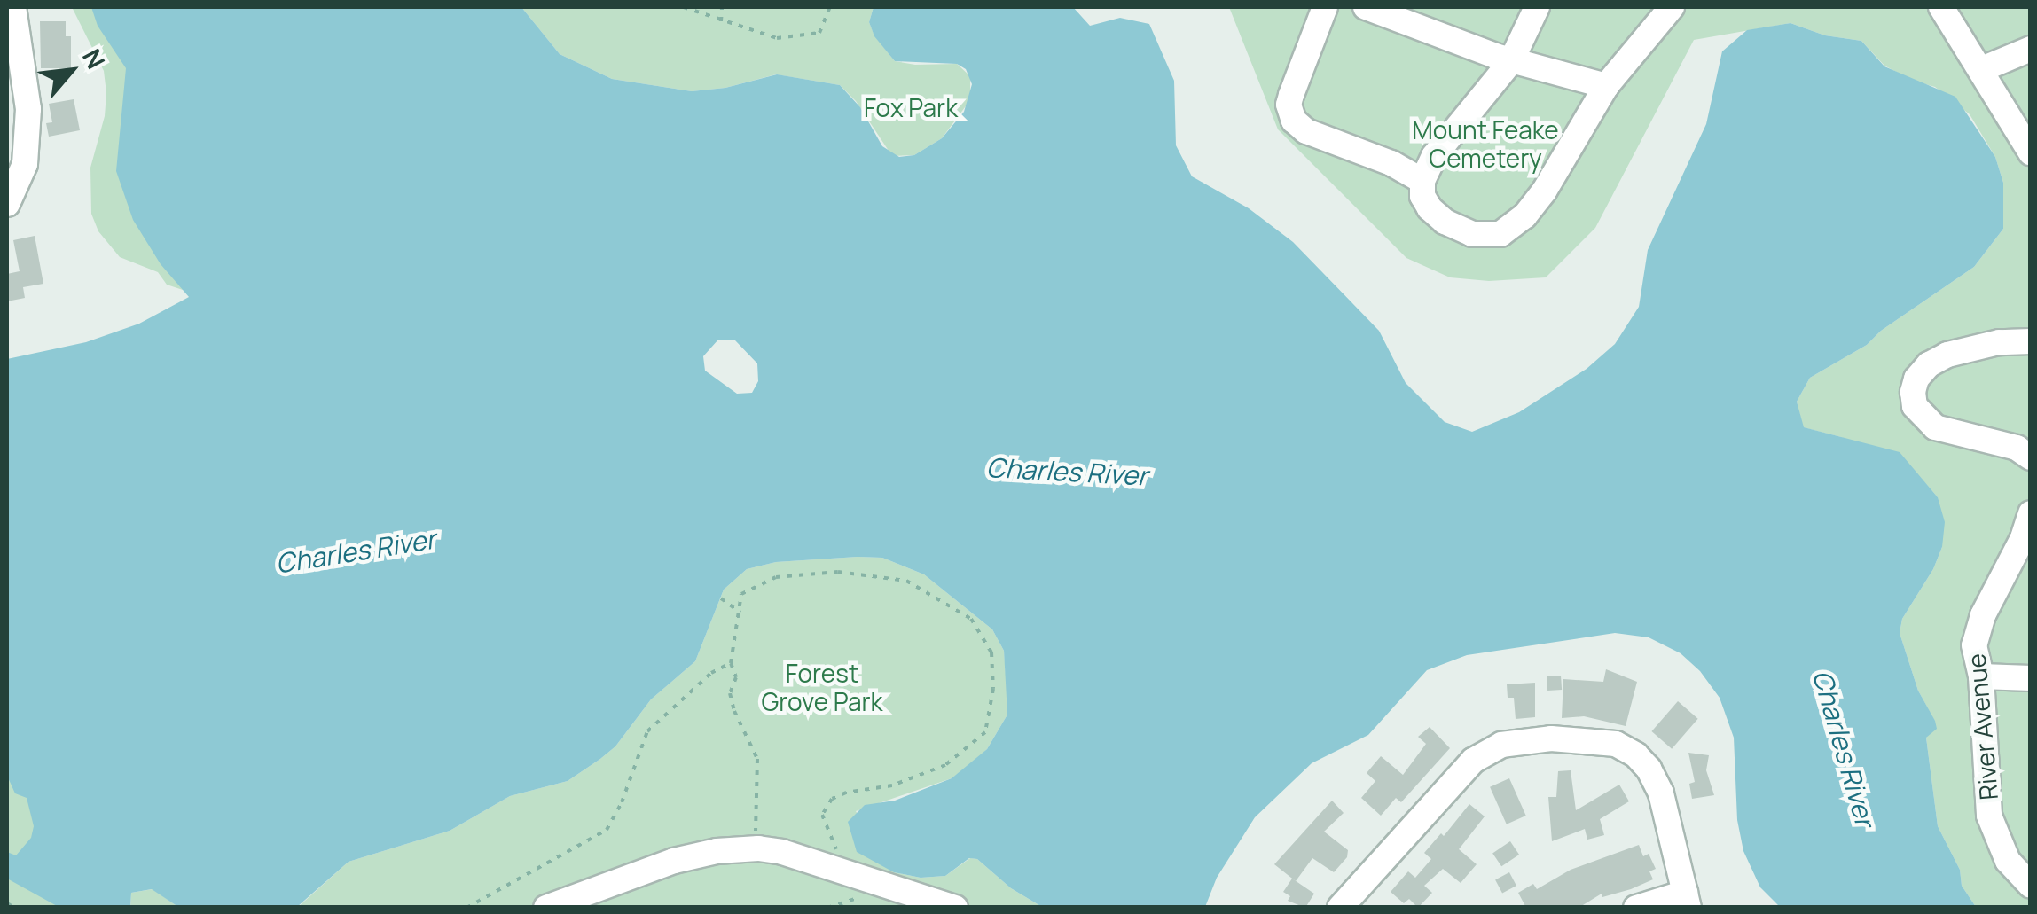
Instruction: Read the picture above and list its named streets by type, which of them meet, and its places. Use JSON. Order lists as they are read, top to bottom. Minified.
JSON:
{"streets":{"street":["River Avenue"]},"water":["Charles River"],"parks":["Fox Park","Mount Feake Cemetery","Forest Grove Park"],"north":"top right"}
